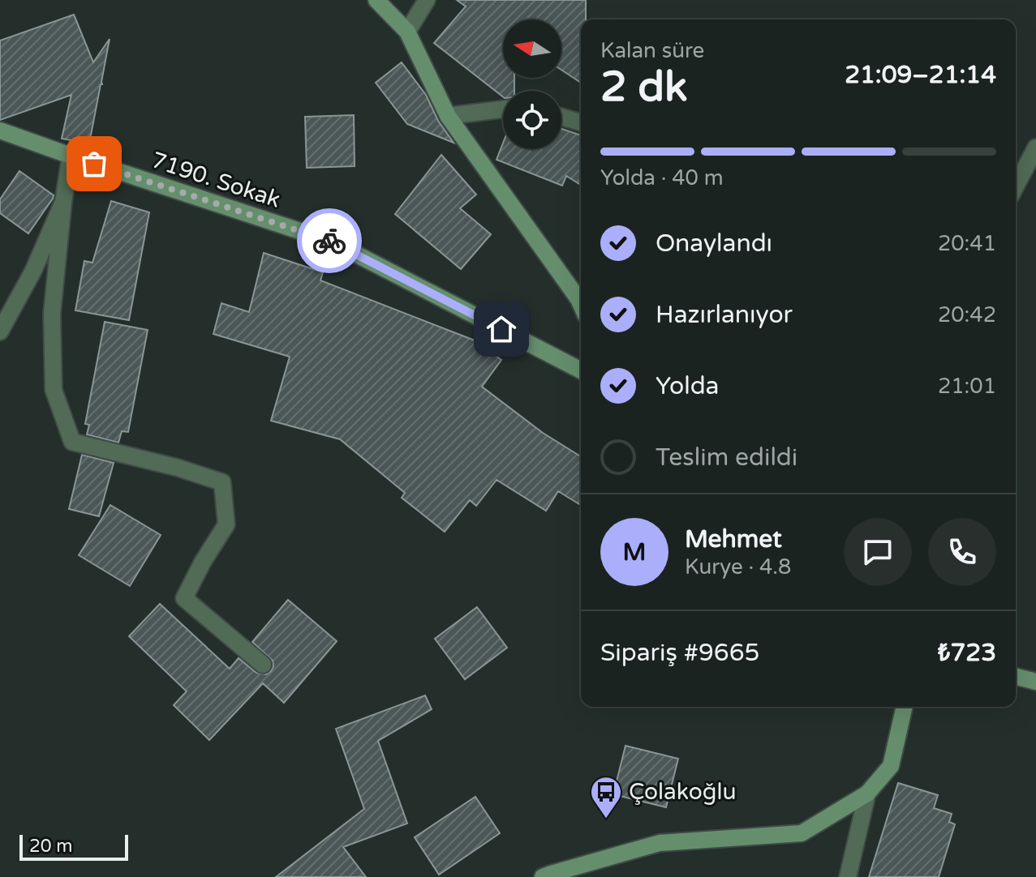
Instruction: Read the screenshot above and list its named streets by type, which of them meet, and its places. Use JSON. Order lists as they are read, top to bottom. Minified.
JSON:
{"streets":{"street":["7190. Sokak"]},"places":{"bus stop":["Çolakoğlu"]},"scale_bar":"20 m","north":"left","page":{"heading":["2 dk","Kalan süre","21:09–21:14"],"panel":["Mehmet","Kurye · 4.8","Sipariş #9665","₺723"],"bar":"Yolda · 40 m","list":[["Onaylandı","20:41"],["Hazırlanıyor","20:42"],["Yolda","21:01"],"Teslim edildi"],"round":"M","scale":"20 m"}}
